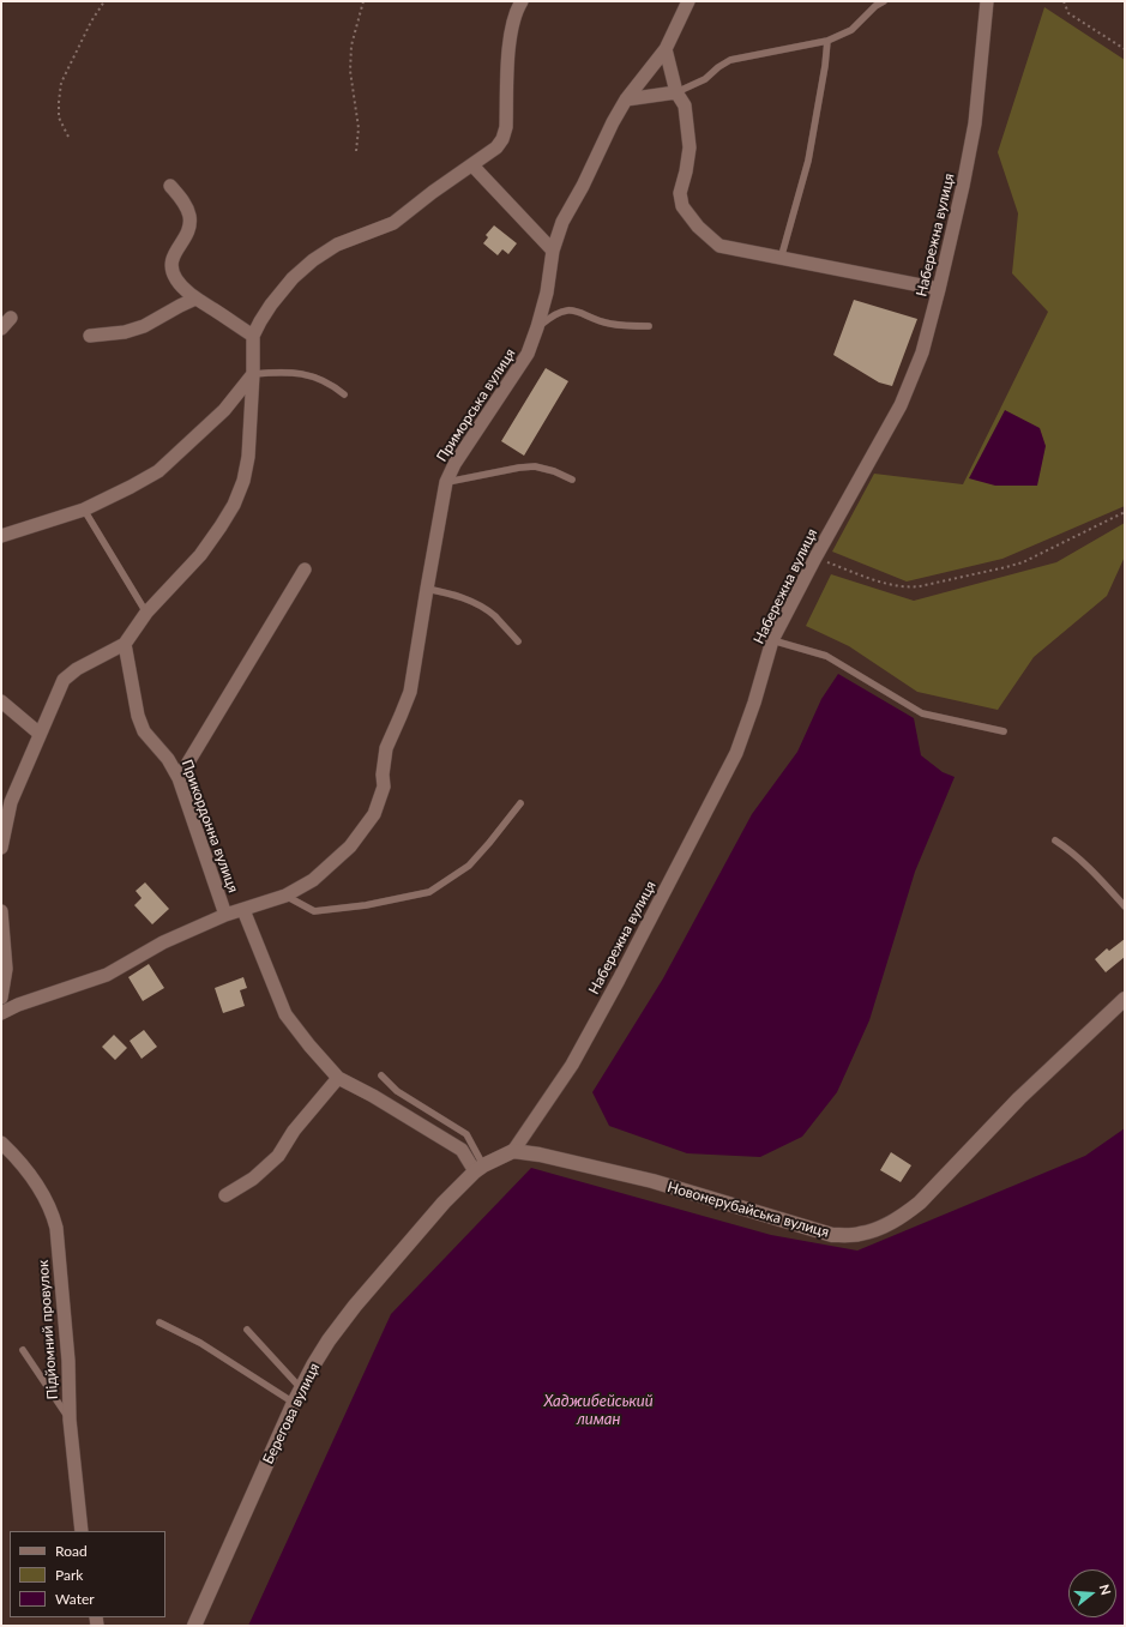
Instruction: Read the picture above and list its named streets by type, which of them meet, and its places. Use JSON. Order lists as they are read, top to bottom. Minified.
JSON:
{"streets":{"street":["Набережна вулиця","Приморська вулиця","Прикордонна вулиця","Новонерубайська вулиця","Підйомний провулок","Берегова вулиця"]},"crossings":[["Набережна вулиця","Новонерубайська вулиця"],["Набережна вулиця","Берегова вулиця"],["Приморська вулиця","Прикордонна вулиця"],["Прикордонна вулиця","Берегова вулиця"],["Новонерубайська вулиця","Берегова вулиця"]],"water":["Хаджибейський лиман"],"legend":["Road","Park","Water"],"north":"right"}
